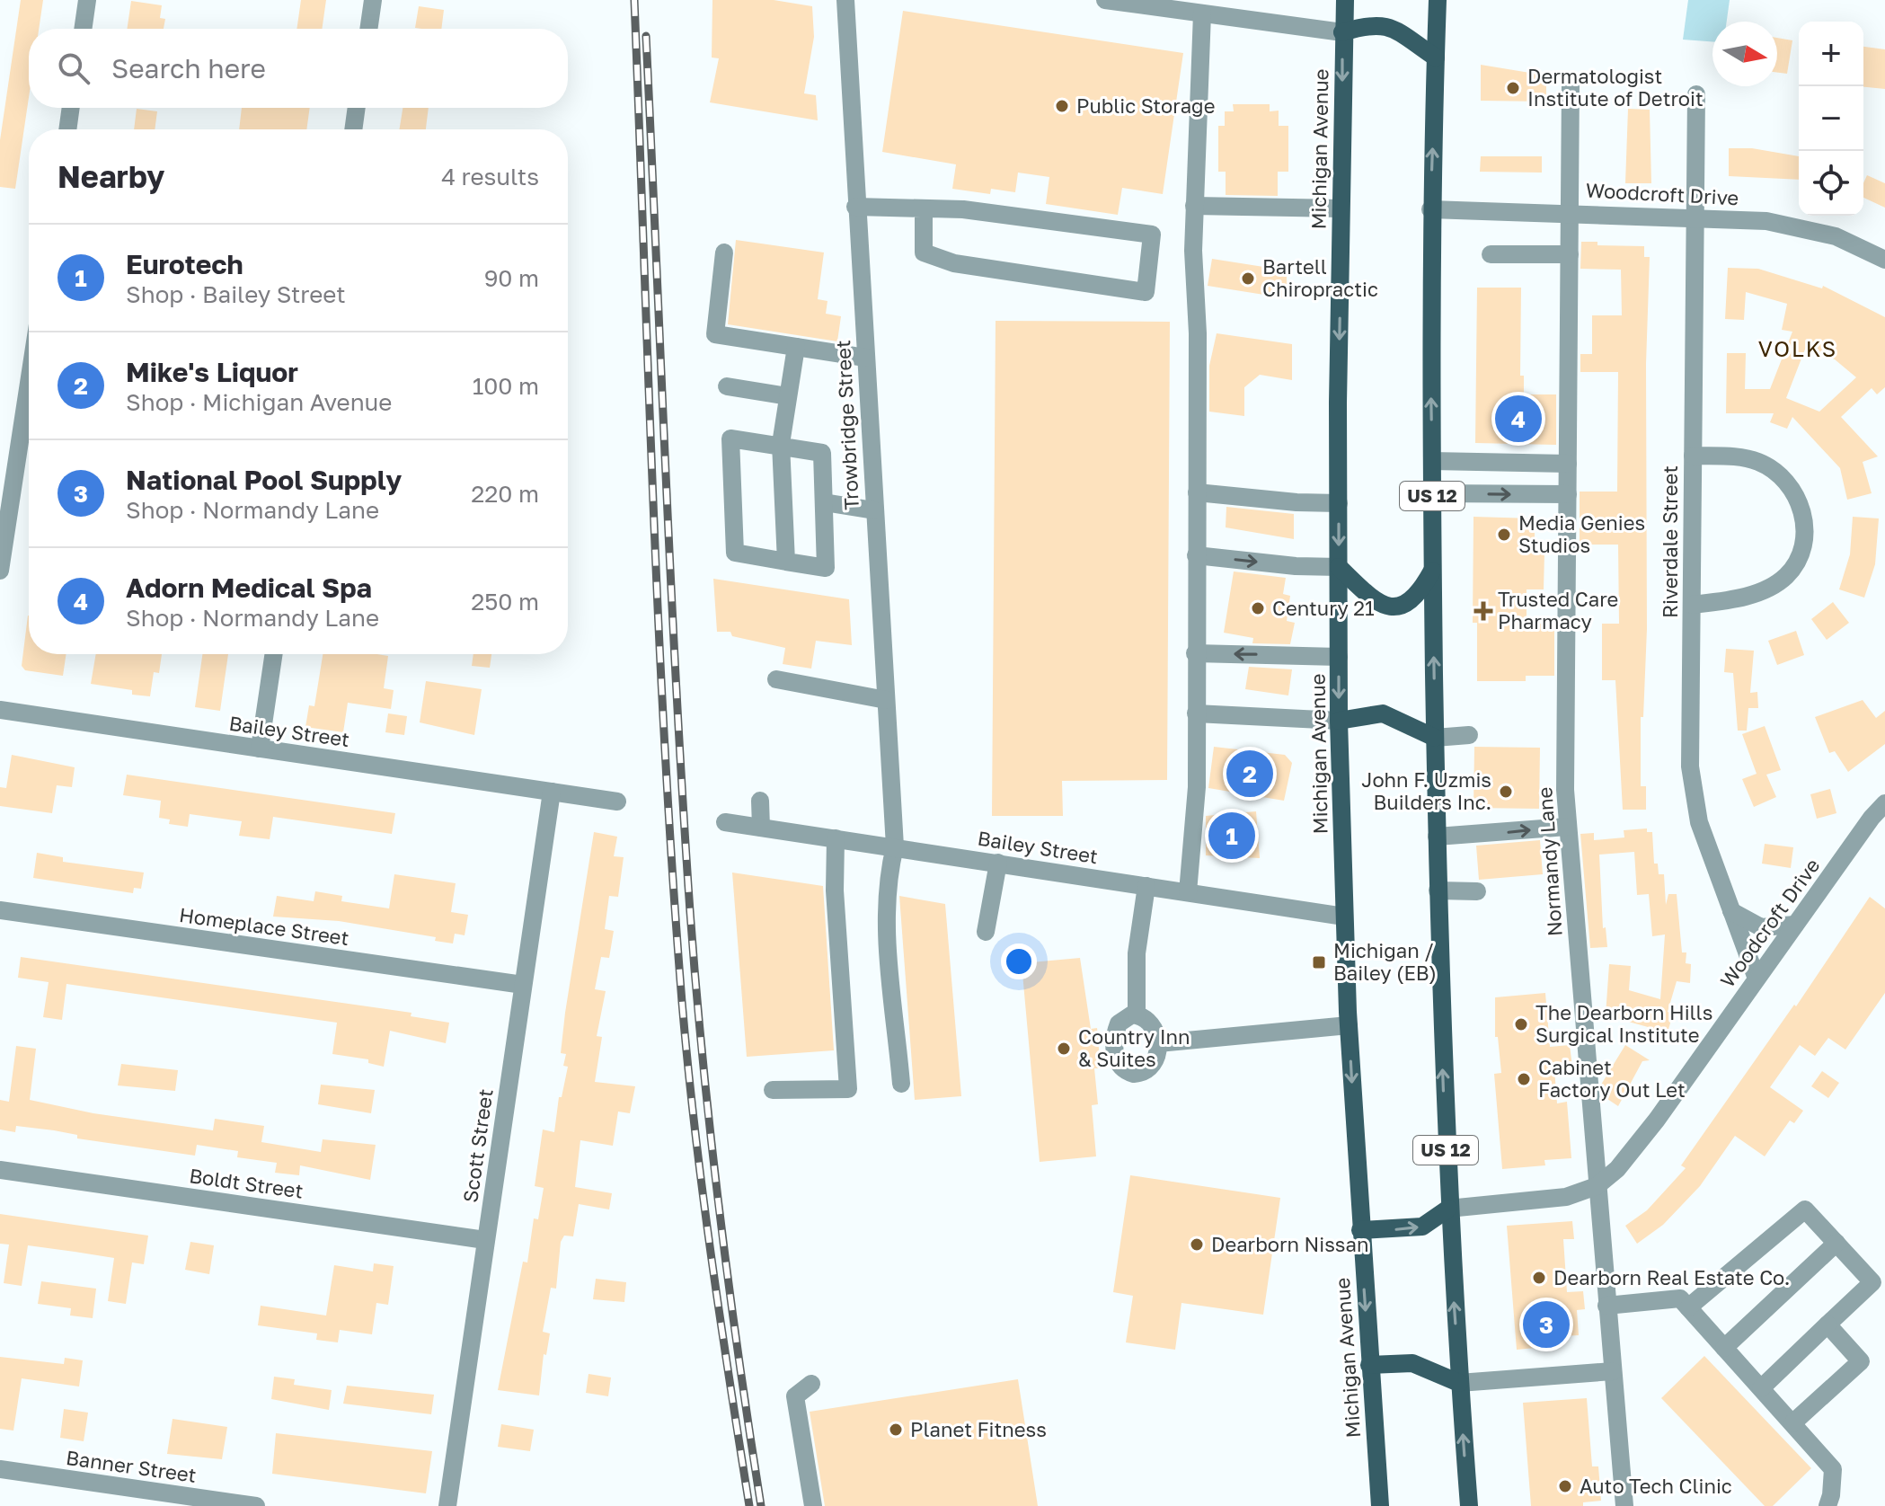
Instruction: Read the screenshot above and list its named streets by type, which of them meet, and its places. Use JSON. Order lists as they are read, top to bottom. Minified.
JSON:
{"streets":{"main road":["Michigan Avenue","US 12"],"street":["Woodcroft Drive","Trowbridge Street","Riverdale Street","Bailey Street","Normandy Lane","Homeplace Street","Scott Street","Boldt Street","Banner Street"]},"crossings":[["Michigan Avenue","Bailey Street"],["Woodcroft Drive","US 12"],["Woodcroft Drive","Riverdale Street"],["Woodcroft Drive","Normandy Lane"],["Trowbridge Street","Bailey Street"],["Bailey Street","Scott Street"],["Homeplace Street","Scott Street"],["Scott Street","Boldt Street"]],"districts":["VOLKS"],"places":{"other":["Dermatologist Institute of Detroit","Public Storage","Bartell Chiropractic","Media Genies Studios","Century 21","John F. Uzmis Builders Inc.","The Dearborn Hills Surgical Institute","Country Inn & Suites","Cabinet Factory Out Let","Dearborn Nissan","Dearborn Real Estate Co.","Planet Fitness","Auto Tech Clinic"],"health":["Trusted Care Pharmacy"],"transit":["Michigan / Bailey (EB)"]},"north":"right","page":{"map_buttons":["+","−"],"search":"Search here","heading":["Nearby","4 results"],"list":[{"mark":"1","name":"Eurotech","note":"Shop · Bailey Street","value":"90 m"},{"mark":"2","name":"Mike's Liquor","note":"Shop · Michigan Avenue","value":"100 m"},{"mark":"3","name":"National Pool Supply","note":"Shop · Normandy Lane","value":"220 m"},{"mark":"4","name":"Adorn Medical Spa","note":"Shop · Normandy Lane","value":"250 m"}],"pins":["4","2","1","3"]}}
